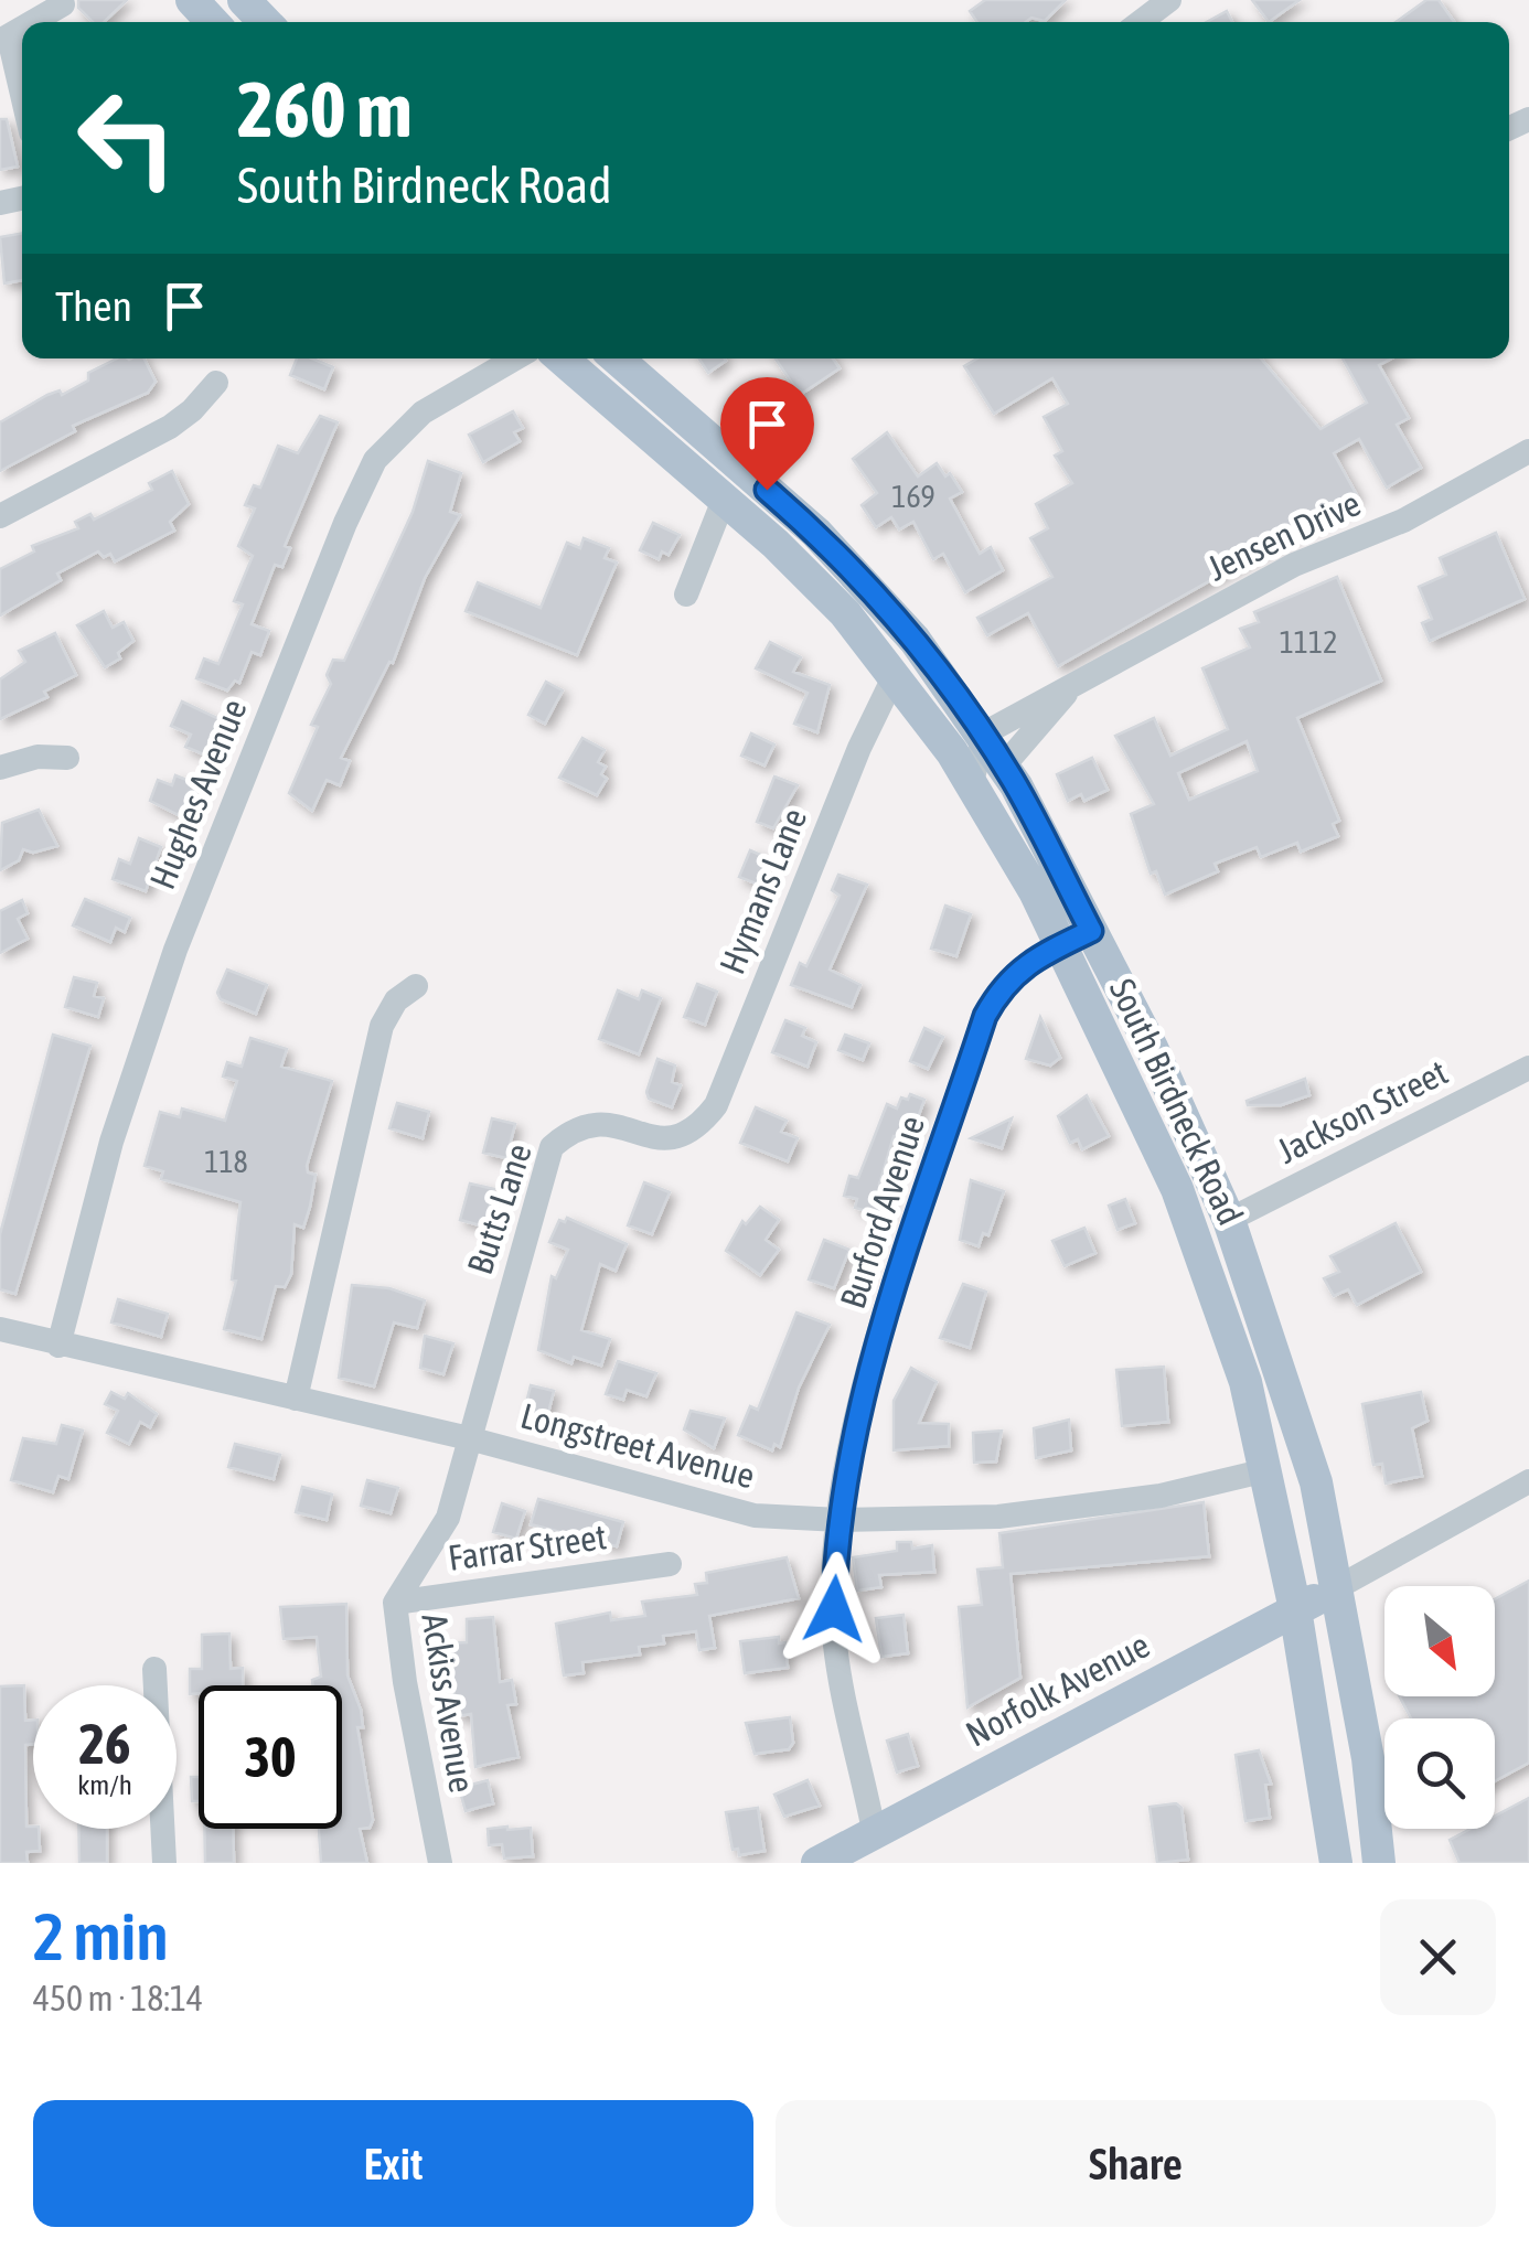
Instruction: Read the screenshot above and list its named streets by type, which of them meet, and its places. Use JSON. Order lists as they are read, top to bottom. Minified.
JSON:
{"streets":{"main road":["South Birdneck Road","Norfolk Avenue"],"street":["Jensen Drive","Hughes Avenue","Hymans Lane","Jackson Street","Butts Lane","Burford Avenue","Longstreet Avenue","Farrar Street","Ackiss Avenue"]},"crossings":[["Jensen Drive","South Birdneck Road"],["Hughes Avenue","Longstreet Avenue"],["Hymans Lane","South Birdneck Road"],["Hymans Lane","Butts Lane"],["South Birdneck Road","Jackson Street"],["South Birdneck Road","Burford Avenue"],["South Birdneck Road","Longstreet Avenue"],["South Birdneck Road","Norfolk Avenue"],["Butts Lane","Longstreet Avenue"],["Butts Lane","Ackiss Avenue"],["Burford Avenue","Longstreet Avenue"],["Burford Avenue","Norfolk Avenue"],["Longstreet Avenue","Ackiss Avenue"],["Farrar Street","Ackiss Avenue"]],"house_numbers":["169","1112","118"],"north":"bottom right","page":{"turn":["260 m","South Birdneck Road"],"then":"Then","speed":"26 km/h","limit":"30","heading":["2 min","450 m · 18:14"],"buttons":["Exit","Share"]}}
